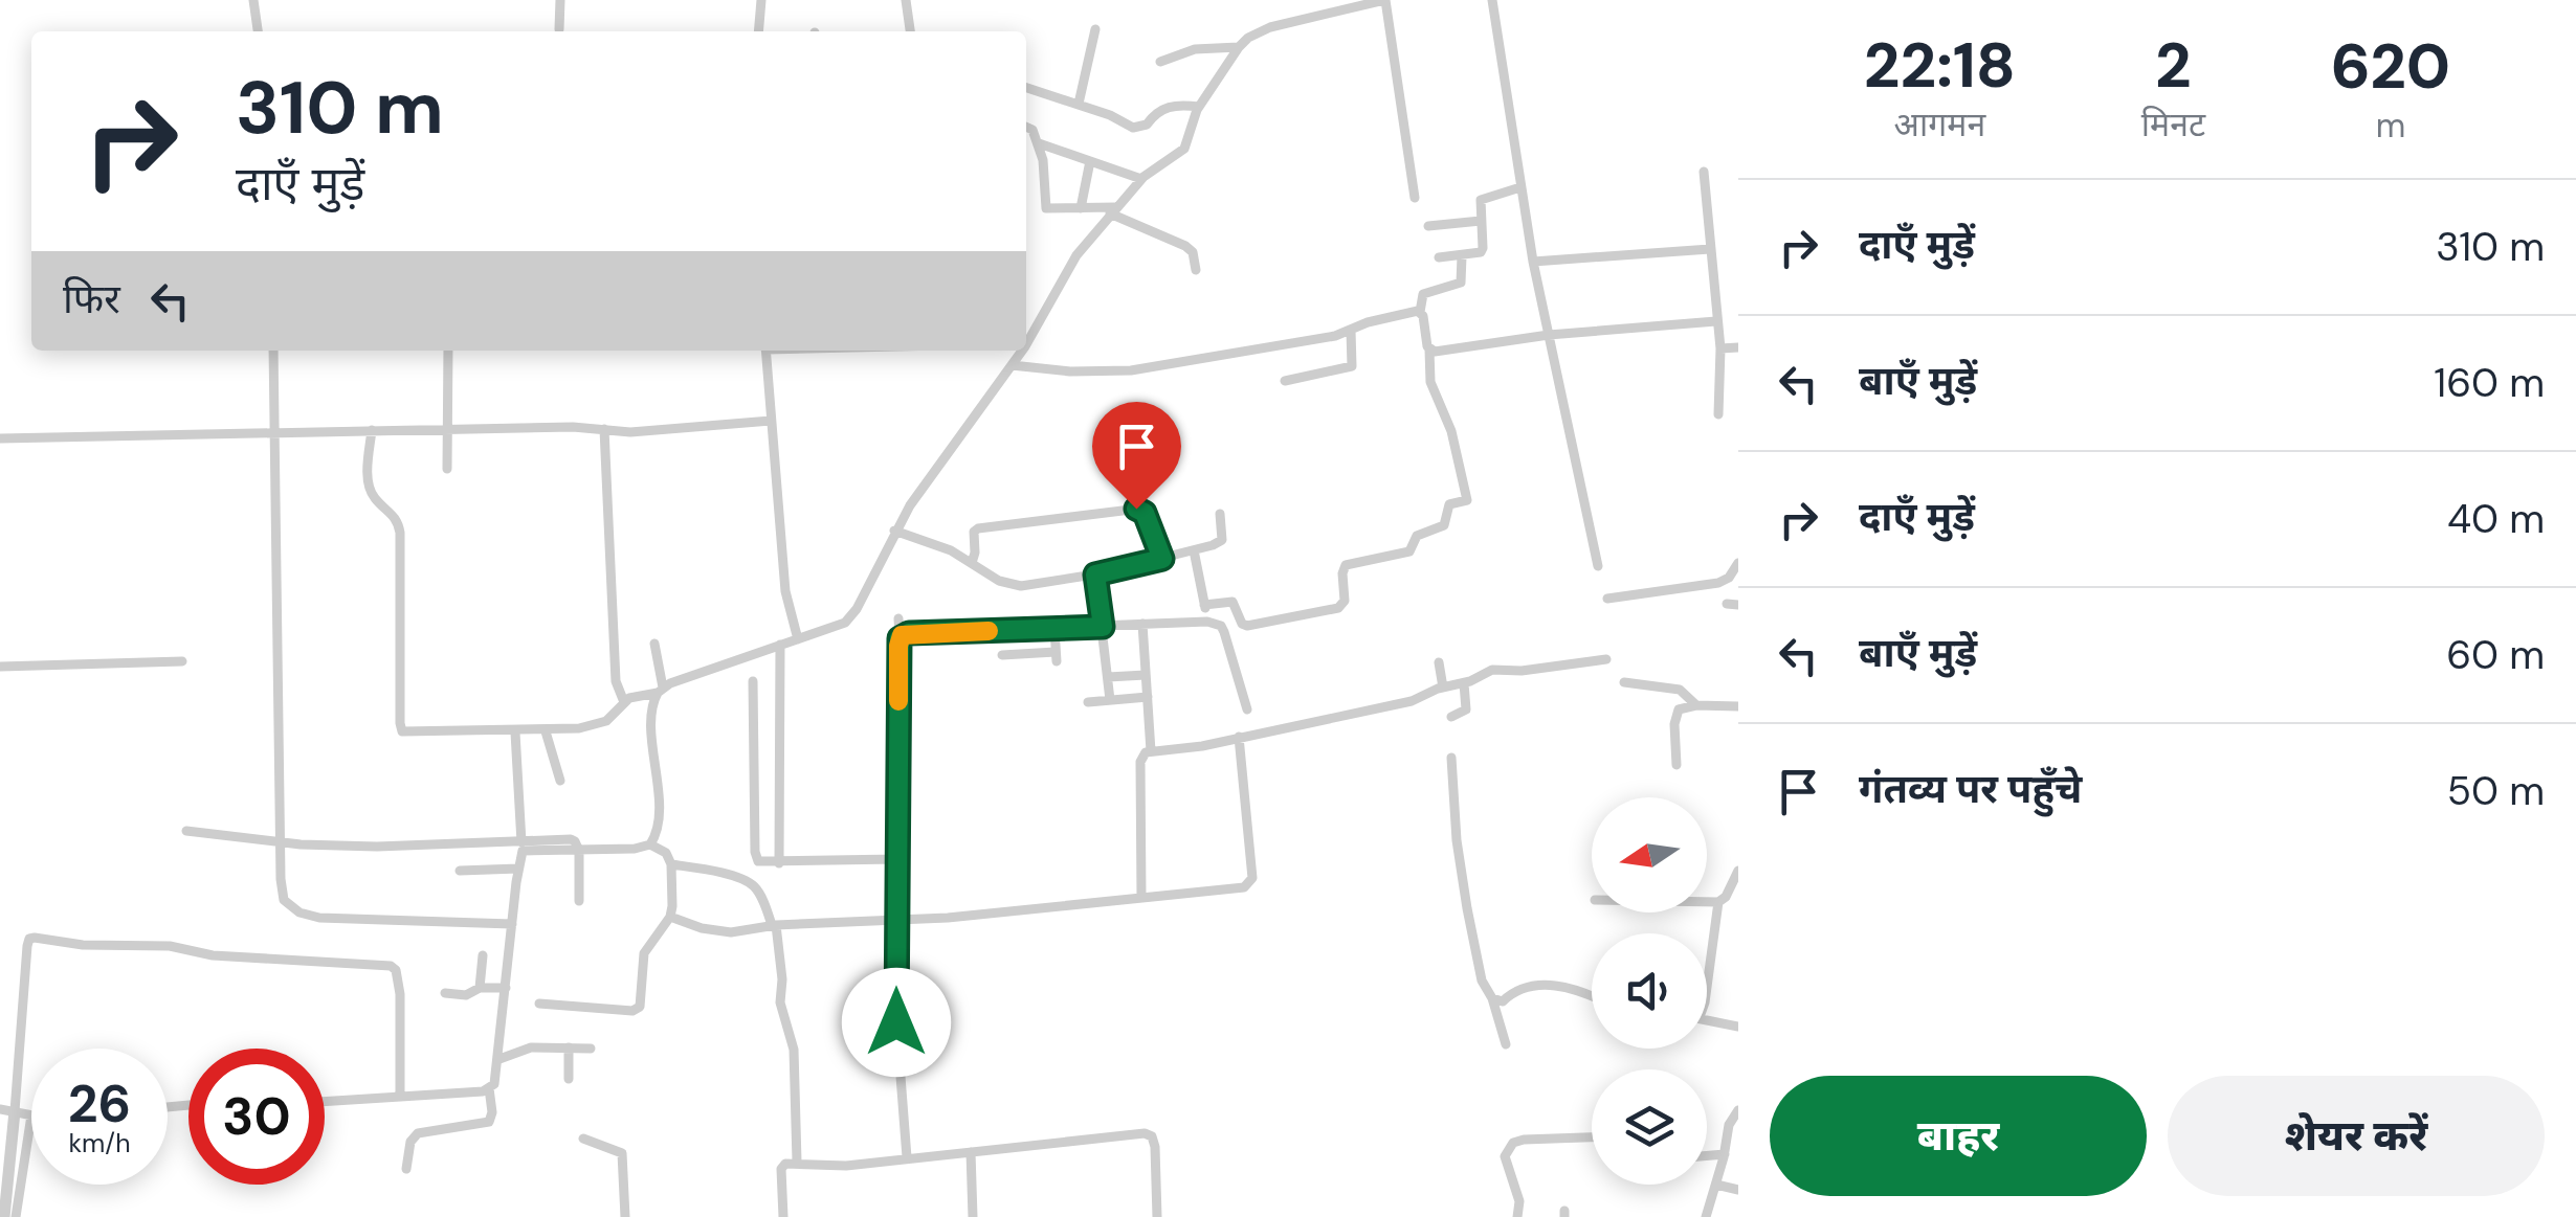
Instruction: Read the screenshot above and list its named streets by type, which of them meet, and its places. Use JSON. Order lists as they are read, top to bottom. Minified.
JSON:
{"north":"left","page":{"eta":["22:18","आगमन","2","मिनट","620","m"],"turn":["310 m","दाएँ मुड़ें"],"list":[{"name":"दाएँ मुड़ें","value":"310 m"},{"name":"बाएँ मुड़ें","value":"160 m"},{"name":"दाएँ मुड़ें","value":"40 m"},{"name":"बाएँ मुड़ें","value":"60 m"},{"name":"गंतव्य पर पहुँचे","value":"50 m"}],"then":"फिर","speed":"26 km/h","limit":"30","buttons":["बाहर","शेयर करें"]}}
